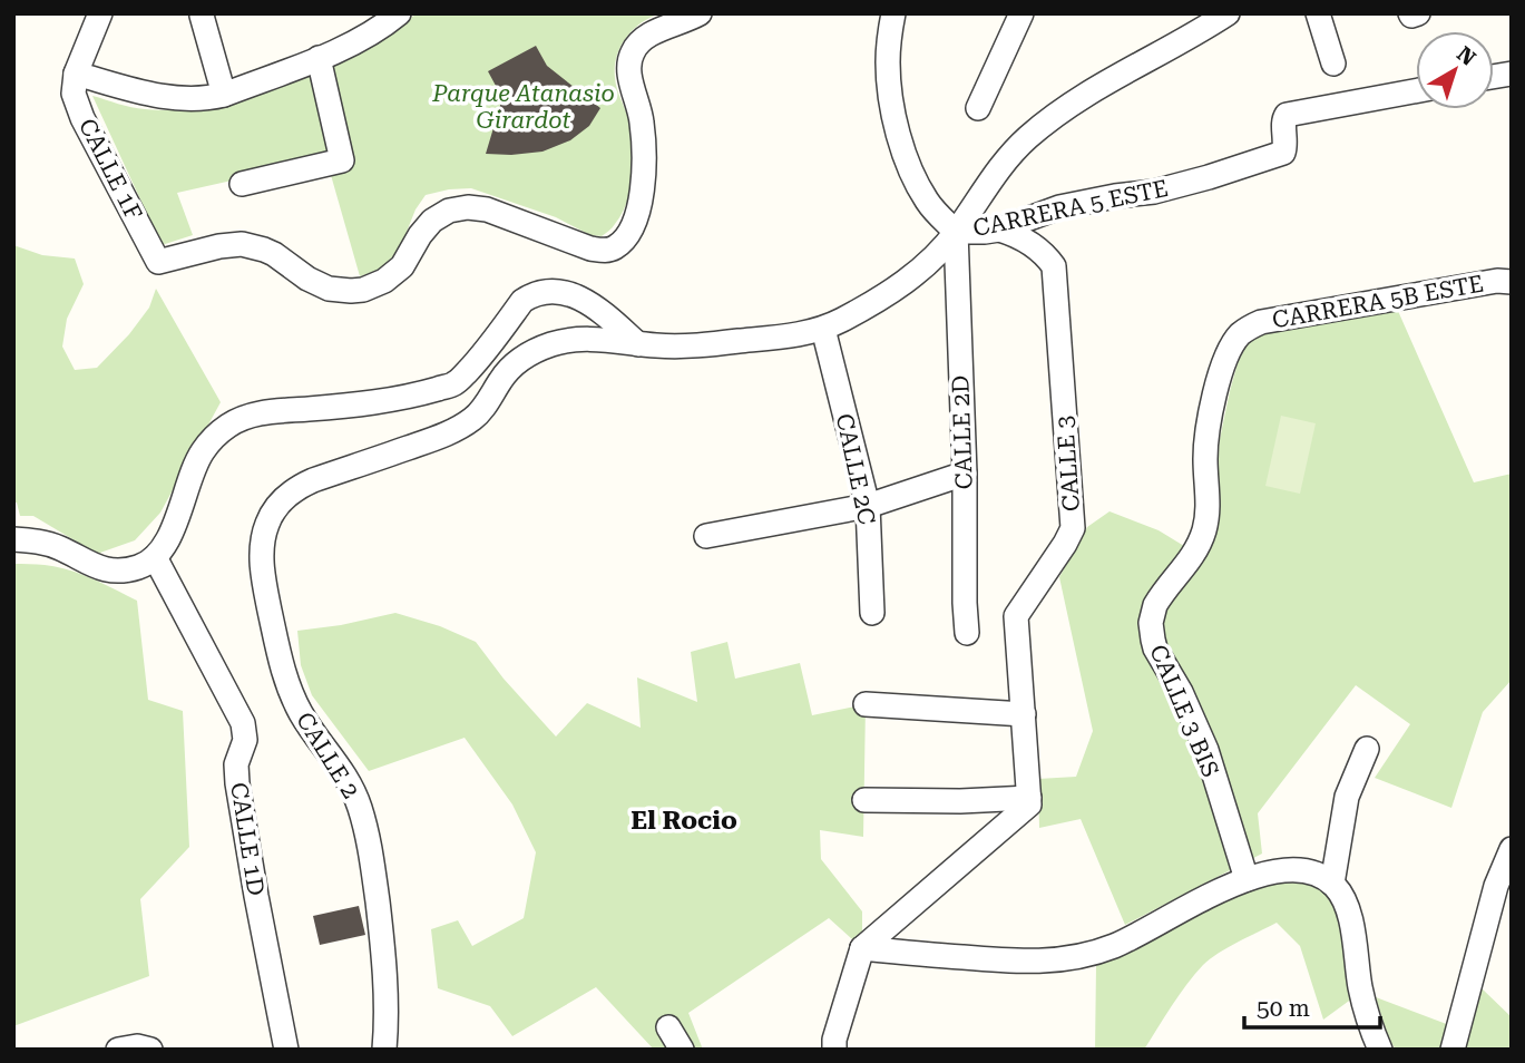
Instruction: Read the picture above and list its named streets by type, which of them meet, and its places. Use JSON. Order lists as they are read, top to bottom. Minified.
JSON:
{"streets":{"street":["CALLE 1F","CARRERA 5 ESTE","CARRERA 5B ESTE","CALLE 2D","CALLE 3","CALLE 2C","CALLE 3 BIS","CALLE 2","CALLE 1D"]},"crossings":[["CARRERA 5 ESTE","CALLE 2D"],["CARRERA 5 ESTE","CALLE 3"],["CARRERA 5 ESTE","CALLE 2C"],["CARRERA 5 ESTE","CALLE 2"],["CARRERA 5B ESTE","CALLE 3 BIS"]],"districts":["El Rocio"],"parks":["Parque Atanasio Girardot"],"scale_bar":"50 m","north":"top right"}
